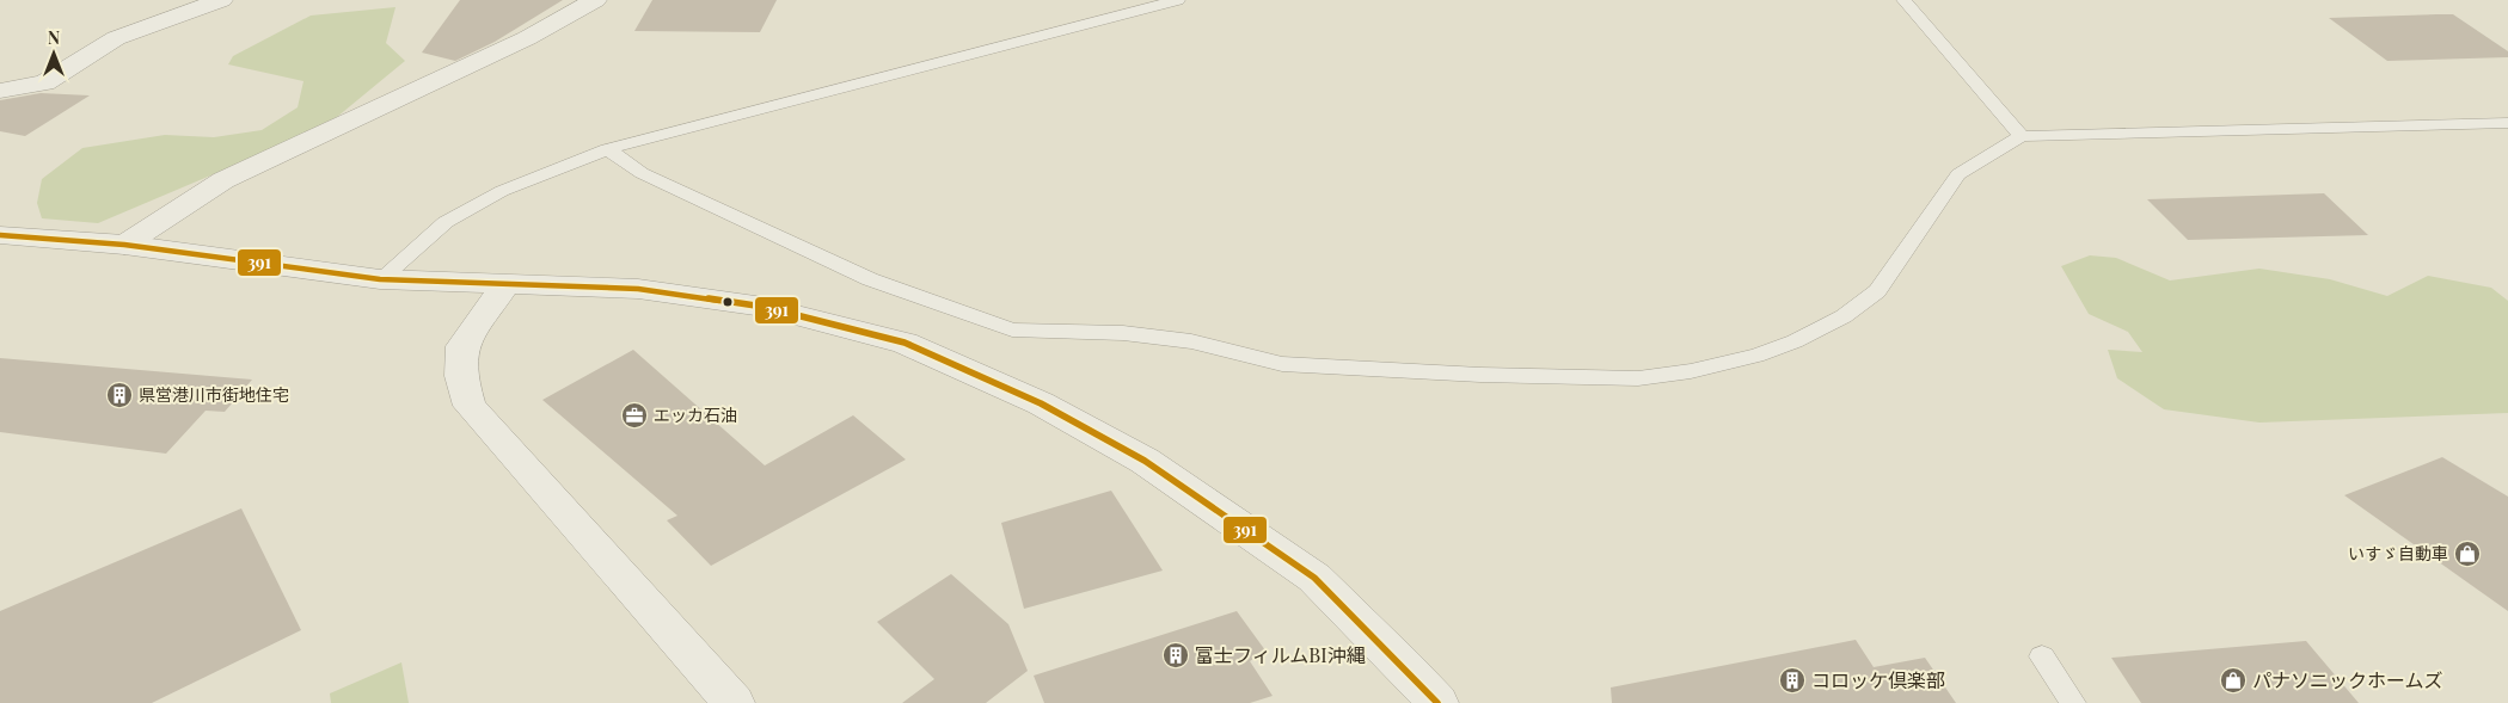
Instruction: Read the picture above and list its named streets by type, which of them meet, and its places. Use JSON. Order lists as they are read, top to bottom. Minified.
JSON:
{"places":{"building":["県営港川市街地住宅","富士フィルムBI沖縄","コロッケ倶楽部"],"office":["エッカ石油"],"shop":["いすゞ自動車","パナソニックホームズ"]},"lines":["transit line 391"],"north":"top"}
